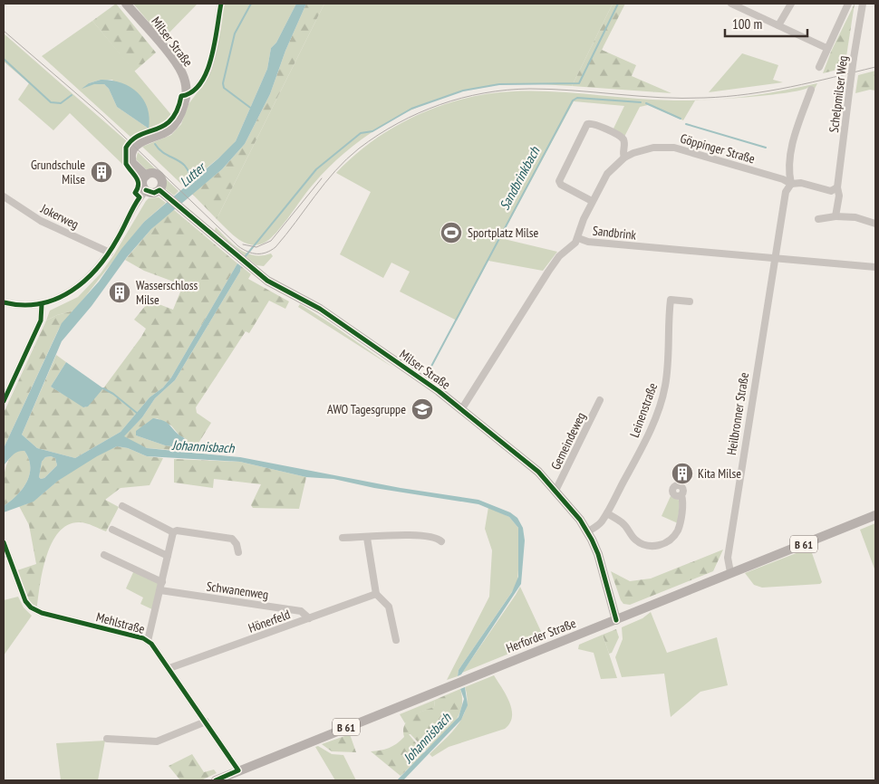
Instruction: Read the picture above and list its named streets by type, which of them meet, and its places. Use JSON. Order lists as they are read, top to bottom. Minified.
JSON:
{"streets":{"main road":["Milser Straße","B 61","Herforder Straße"],"street":["Schelpmilser Weg","Göppinger Straße","Jokerweg","Sandbrink","Leinenstraße","Heilbronner Straße","Gemeindeweg","Schwanenweg","Hönerfeld","Mehlstraße"]},"crossings":[["Milser Straße","Sandbrink"],["Milser Straße","Leinenstraße"],["Milser Straße","Gemeindeweg"],["Milser Straße","Herforder Straße"],["Göppinger Straße","Sandbrink"],["Göppinger Straße","Heilbronner Straße"],["Sandbrink","Heilbronner Straße"],["Heilbronner Straße","Herforder Straße"],["Schwanenweg","Hönerfeld"],["Hönerfeld","Mehlstraße"],["Mehlstraße","Herforder Straße"]],"water":["Lutter","Sandbrinkbach","Johannisbach"],"places":{"building":["Grundschule Milse","Wasserschloss Milse","Kita Milse"],"sports":["Sportplatz Milse"],"school or university":["AWO Tagesgruppe"]},"scale_bar":"100 m"}
